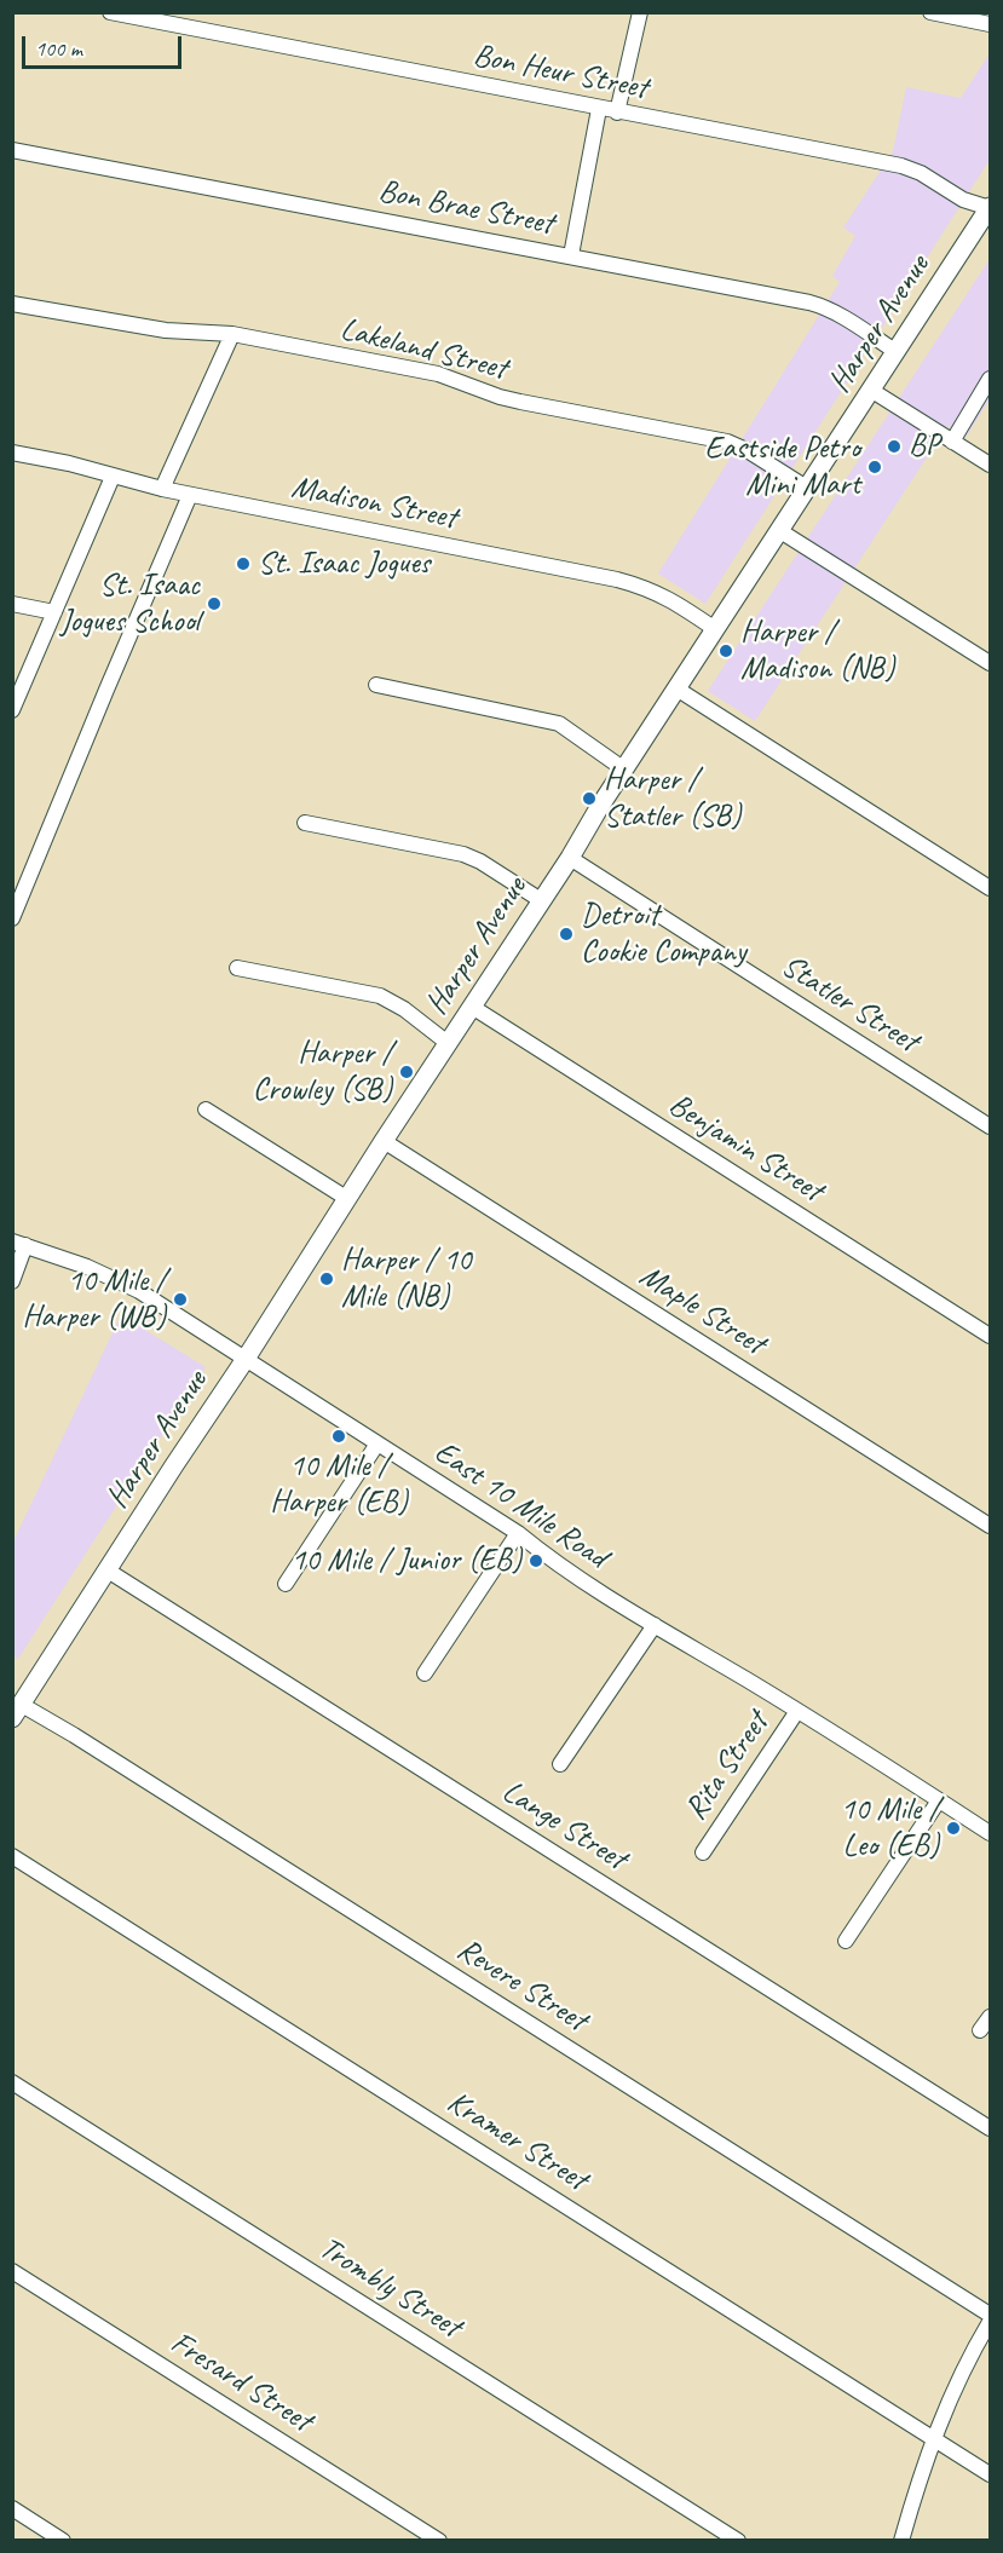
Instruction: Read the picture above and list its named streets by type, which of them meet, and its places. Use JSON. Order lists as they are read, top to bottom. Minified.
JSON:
{"streets":{"main road":["Harper Avenue"],"street":["Bon Heur Street","Bon Brae Street","Lakeland Street","Madison Street","Statler Street","Benjamin Street","Maple Street","East 10 Mile Road","Rita Street","Lange Street","Revere Street","Kramer Street","Trombly Street","Fresard Street"]},"crossings":[["Bon Heur Street","Harper Avenue"],["Bon Brae Street","Harper Avenue"],["Harper Avenue","Lakeland Street"],["Harper Avenue","Madison Street"],["Harper Avenue","Statler Street"],["Harper Avenue","Benjamin Street"],["Harper Avenue","Maple Street"],["Harper Avenue","East 10 Mile Road"],["Harper Avenue","Lange Street"],["Harper Avenue","Revere Street"],["East 10 Mile Road","Rita Street"]],"places":["BP","Eastside Petro Mini Mart","St. Isaac Jogues","St. Isaac Jogues School","Harper / Madison (NB)","Harper / Statler (SB)","Detroit Cookie Company","Harper / Crowley (SB)","Harper / 10 Mile (NB)","10 Mile / Harper (WB)","10 Mile / Harper (EB)","10 Mile / Junior (EB)","10 Mile / Leo (EB)"],"scale_bar":"100 m"}
